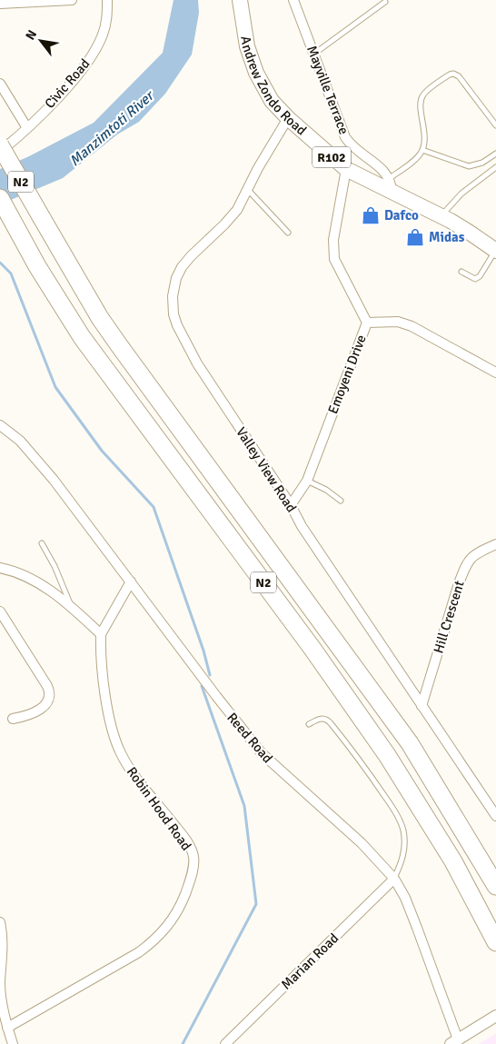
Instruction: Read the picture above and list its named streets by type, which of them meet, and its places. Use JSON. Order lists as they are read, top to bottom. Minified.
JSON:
{"streets":{"highway":["N2"],"main road":["Andrew Zondo Road","R102"],"street":["Civic Road","Mayville Terrace","Emoyeni Drive","Valley View Road","Hill Crescent","Reed Road","Robin Hood Road","Marian Road"]},"crossings":[["Andrew Zondo Road","Mayville Terrace"],["Andrew Zondo Road","Valley View Road"],["Emoyeni Drive","Valley View Road"],["Valley View Road","Hill Crescent"],["Reed Road","Marian Road"]],"water":["Manzimtoti River"],"places":{"shop":["Dafco","Midas"]},"north":"top left"}
